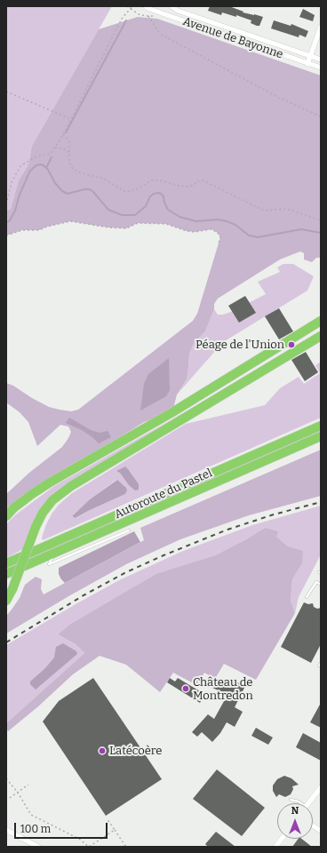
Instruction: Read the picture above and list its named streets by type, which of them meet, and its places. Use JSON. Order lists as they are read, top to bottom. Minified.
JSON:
{"streets":{"highway":["Autoroute du Pastel"],"street":["Avenue de Bayonne"]},"places":["Péage de l'Union","Château de Montredon","Latécoère"],"scale_bar":"100 m","north":"top"}
